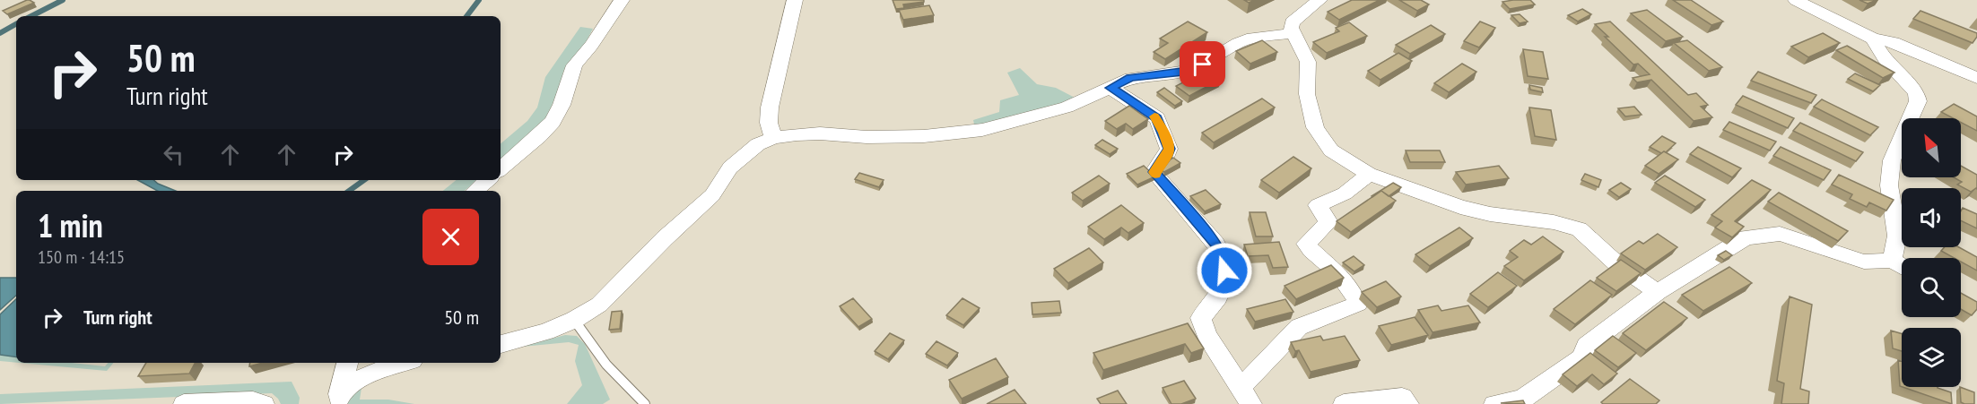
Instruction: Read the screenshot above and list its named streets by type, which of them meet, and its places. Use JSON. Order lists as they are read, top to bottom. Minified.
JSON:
{"north":"top left","page":{"turn":["50 m","Turn right"],"heading":["1 min","150 m · 14:15"],"list":[{"name":"Turn right","value":"50 m"}]}}
